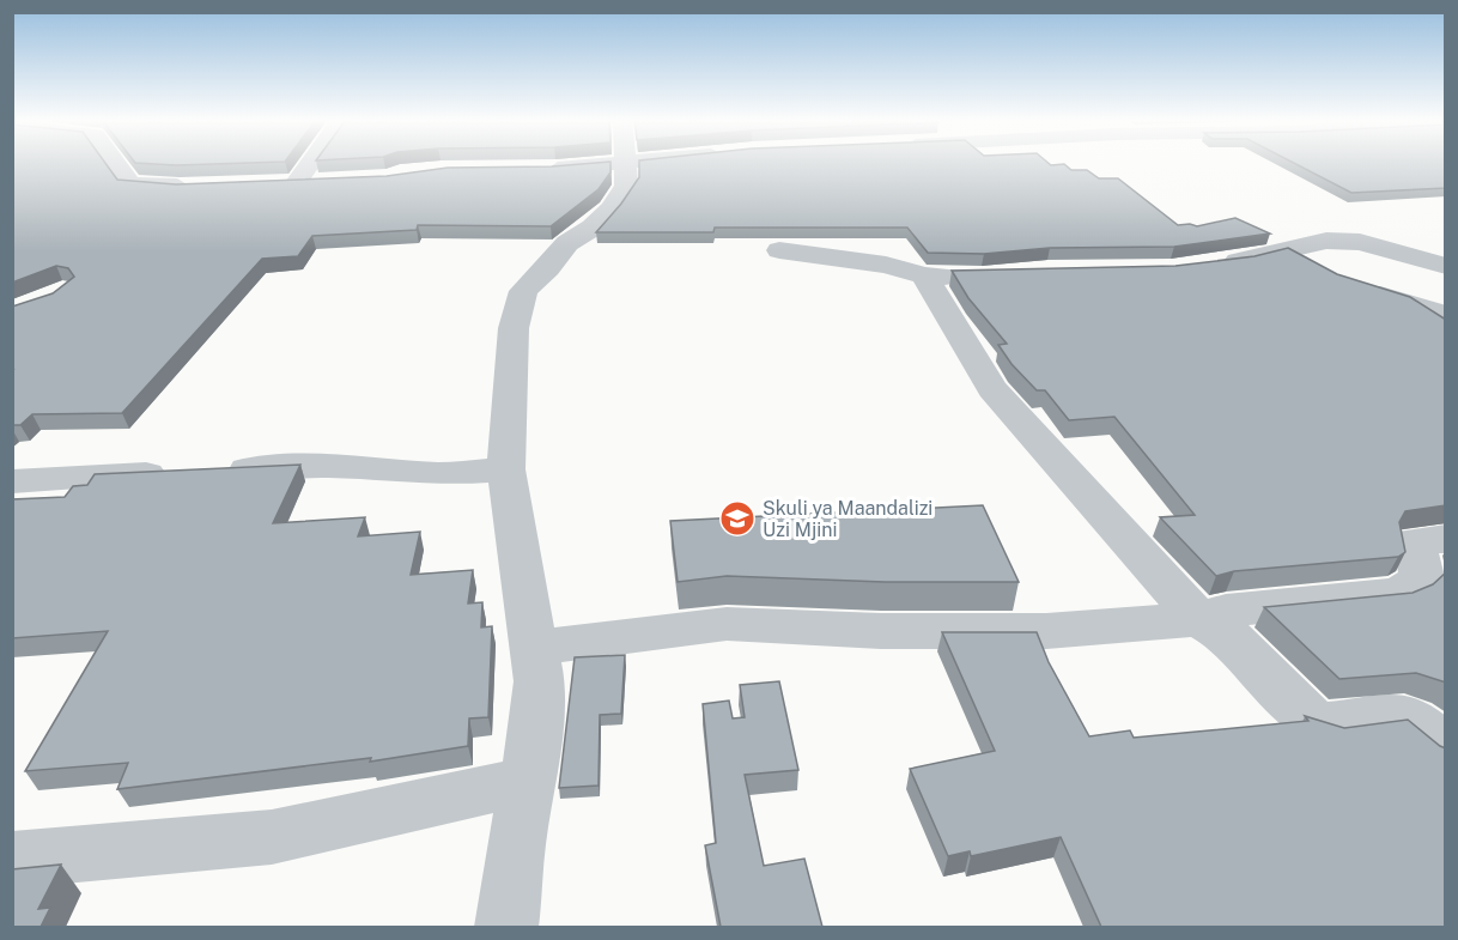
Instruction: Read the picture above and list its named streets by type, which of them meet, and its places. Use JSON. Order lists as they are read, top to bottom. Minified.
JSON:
{"places":{"school or university":["Skuli ya Maandalizi Uzi Mjini"]}}
